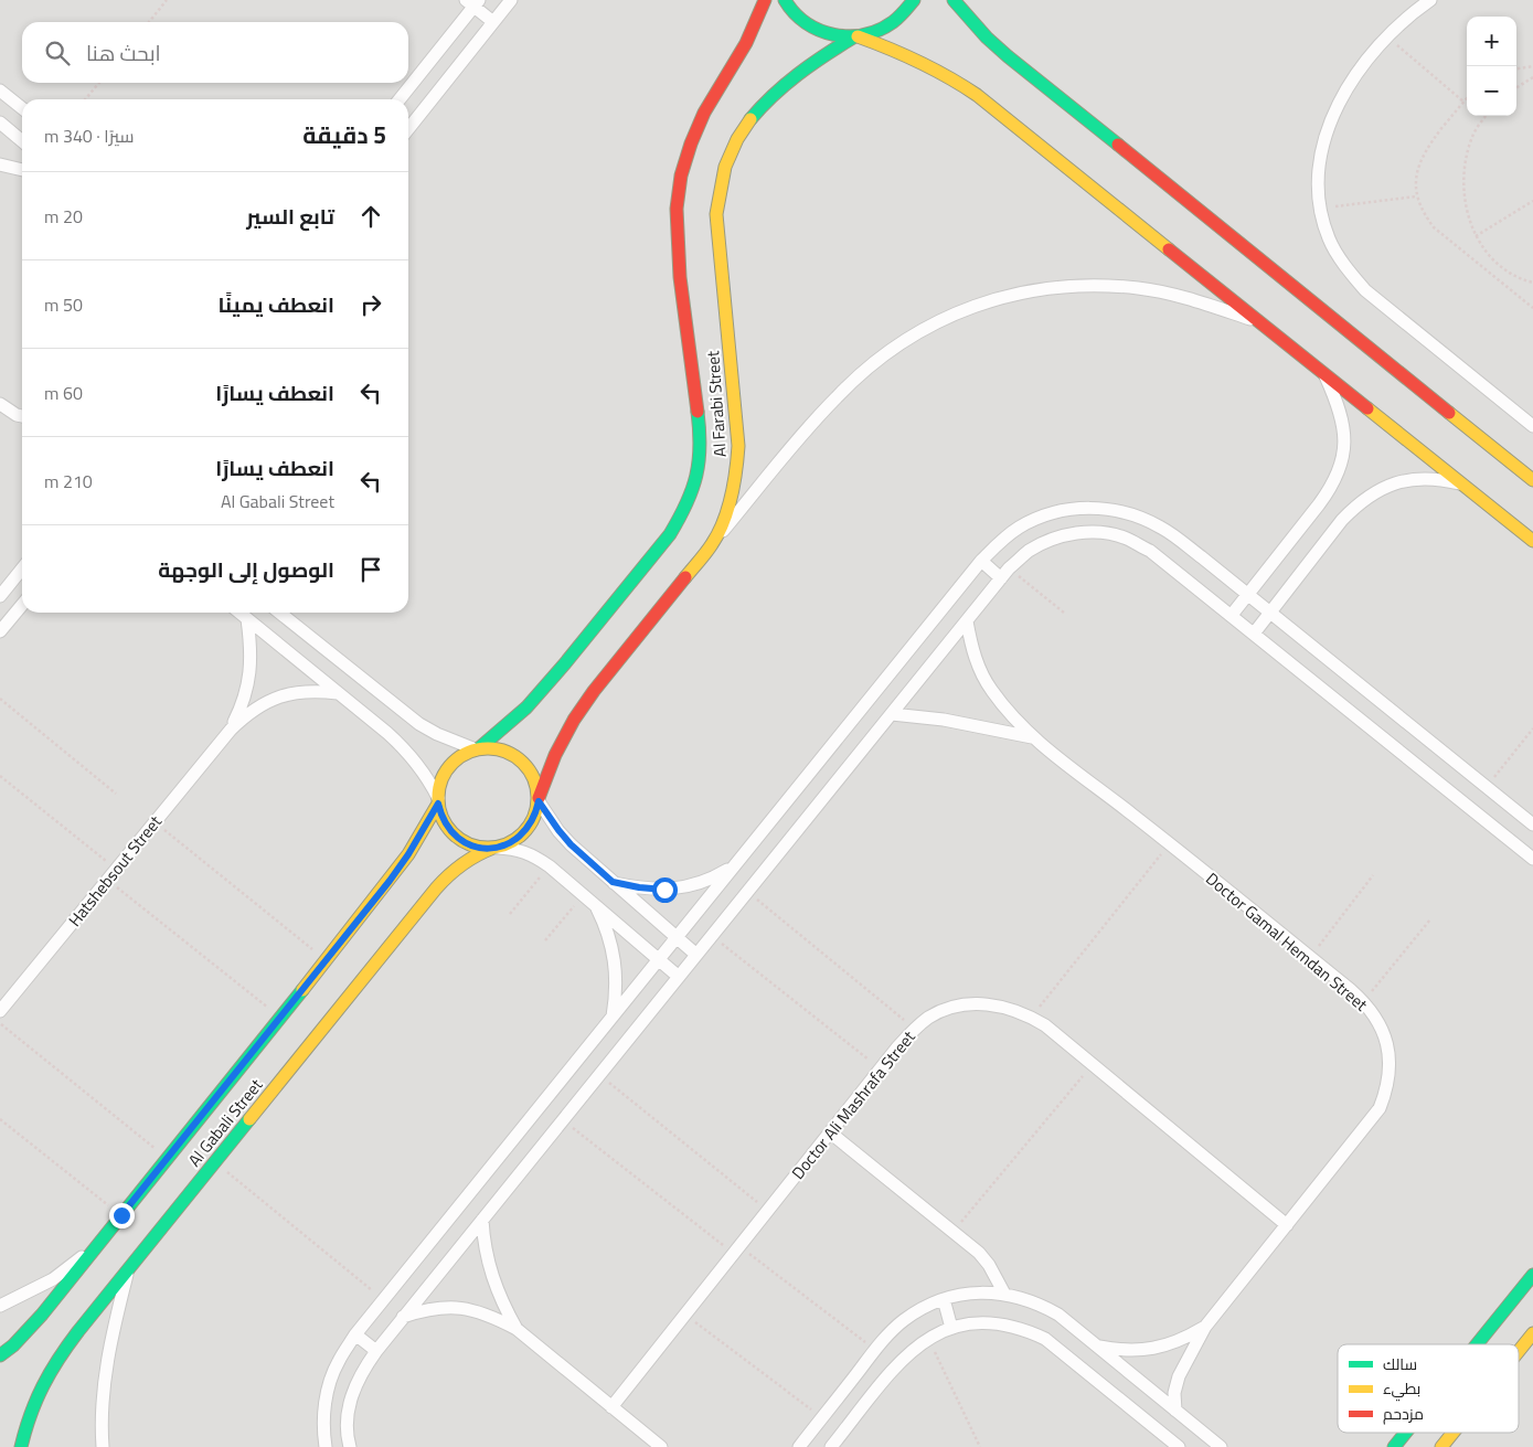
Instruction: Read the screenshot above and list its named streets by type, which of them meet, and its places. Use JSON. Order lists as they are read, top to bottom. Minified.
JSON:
{"streets":{"street":["Al Farabi Street","Hatshebsout Street","Doctor Gamal Hemdan Street","Doctor Ali Mashrafa Street","Al Gabali Street"]},"crossings":[["Al Farabi Street","Al Gabali Street"],["Doctor Gamal Hemdan Street","Doctor Ali Mashrafa Street"]],"legend":["سالك","بطيء","مزدحم"],"page":{"map_buttons":["+","−"],"search":"ابحث هنا","heading":["5 دقيقة","سيرًا · 340 m"],"list":[["تابع السير","20 m"],["انعطف يمينًا","50 m"],["انعطف يسارًا","60 m"],["انعطف يسارًا","Al Gabali Street","210 m"],"الوصول إلى الوجهة"]}}
